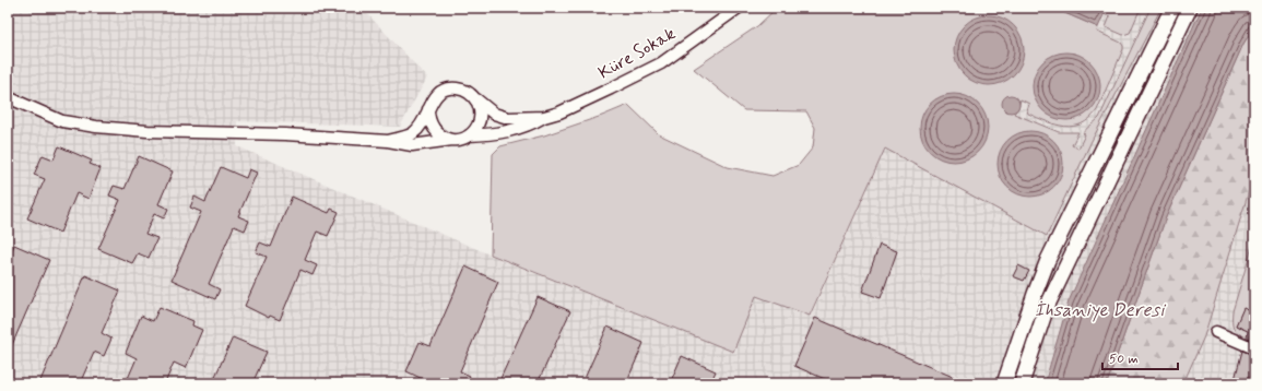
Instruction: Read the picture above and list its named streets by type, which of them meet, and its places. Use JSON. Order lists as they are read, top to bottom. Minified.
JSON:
{"streets":{"street":["Küre Sokak"]},"water":["İhsaniye Deresi"],"scale_bar":"50 m"}
